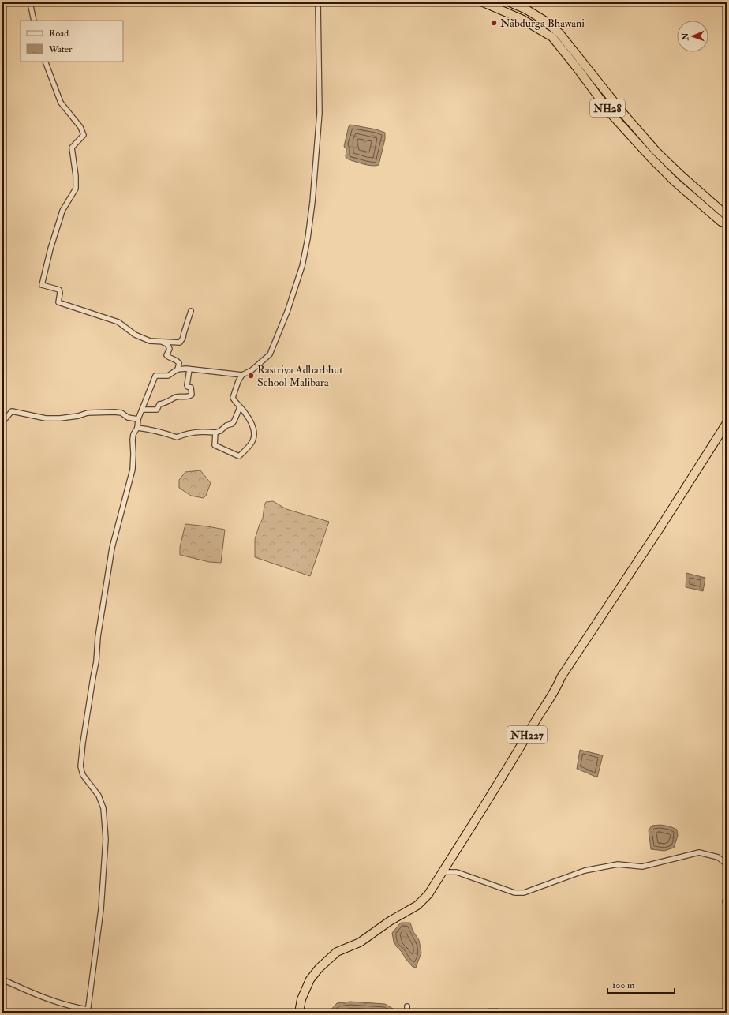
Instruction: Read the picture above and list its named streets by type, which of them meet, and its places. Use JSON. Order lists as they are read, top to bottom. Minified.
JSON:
{"streets":{"highway":["NH28","NH227"]},"places":["Nabdurga Bhawani","Rastriya Adharbhut School Malibara"],"legend":["Road","Water"],"scale_bar":"100 m","north":"left"}
